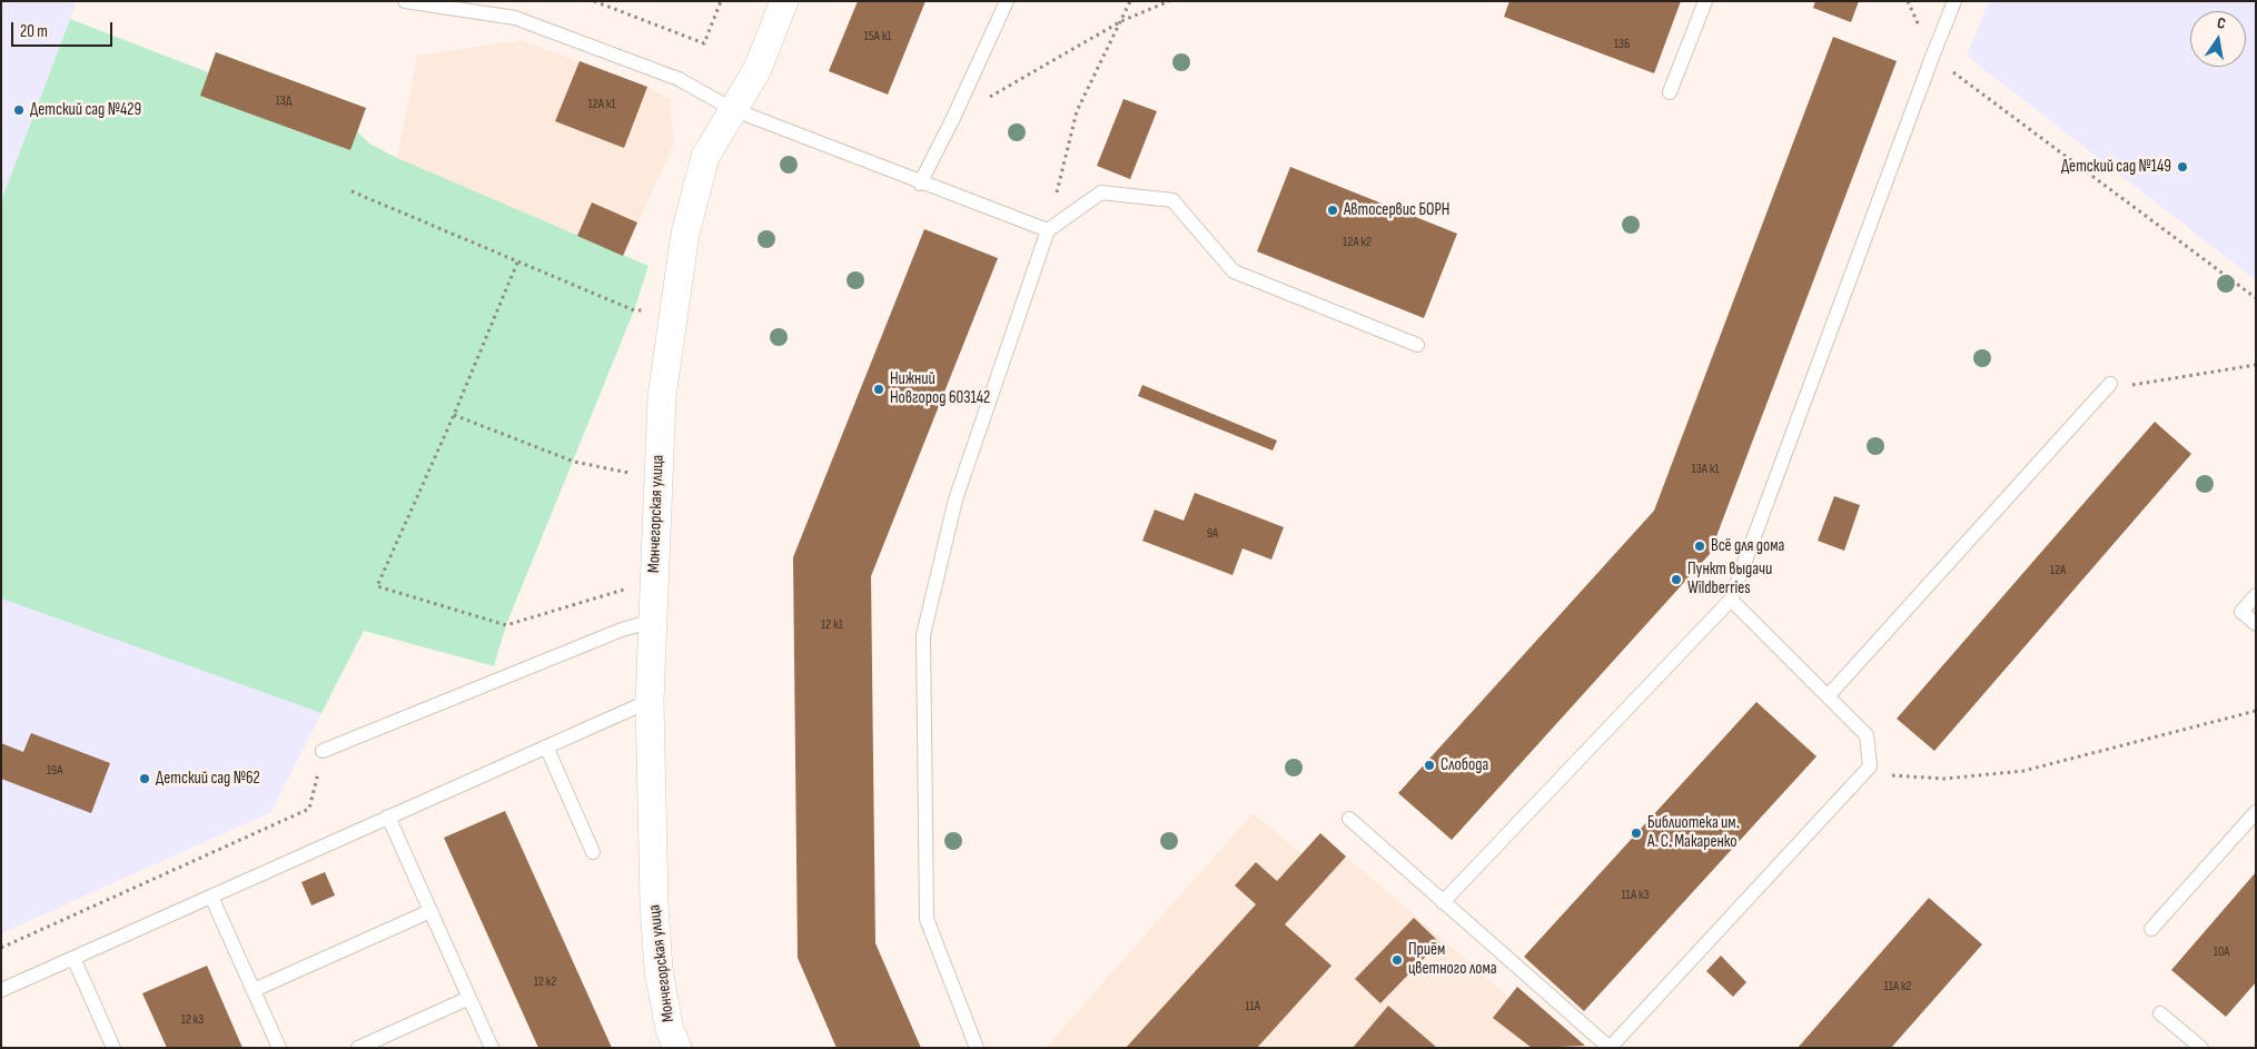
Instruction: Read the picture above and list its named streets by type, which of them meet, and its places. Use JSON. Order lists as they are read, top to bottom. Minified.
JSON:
{"streets":{"street":["Мончегорская улица"]},"places":["Детский сад №429","Детский сад №149","Автосервис БОРН","Нижний Новгород 603142","Всё для дома","Пункт выдачи Wildberries","Слобода","Детский сад №62","Библиотека им. А. С. Макаренко","Приём цветного лома"],"house_numbers":["15А к1","13Б","13Д","12А к1","12А к2","13А к1","9А","12А","12 к1","19А","11А к3","10А","12 к2","11А к2","11А","12 к3"],"scale_bar":"20 m","north":"top"}
